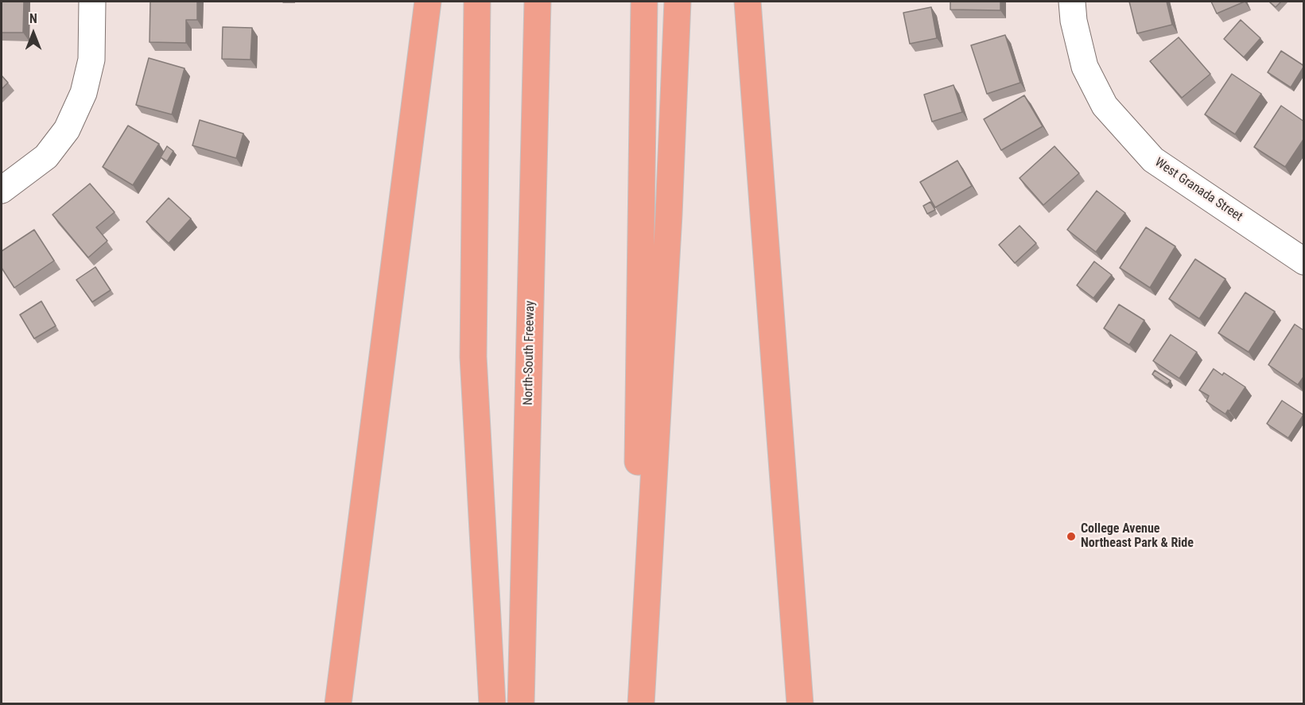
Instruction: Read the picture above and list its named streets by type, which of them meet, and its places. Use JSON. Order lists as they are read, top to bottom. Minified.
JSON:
{"streets":{"highway":["North-South Freeway"],"street":["West Granada Street"]},"places":["College Avenue Northeast Park & Ride"],"north":"top"}
